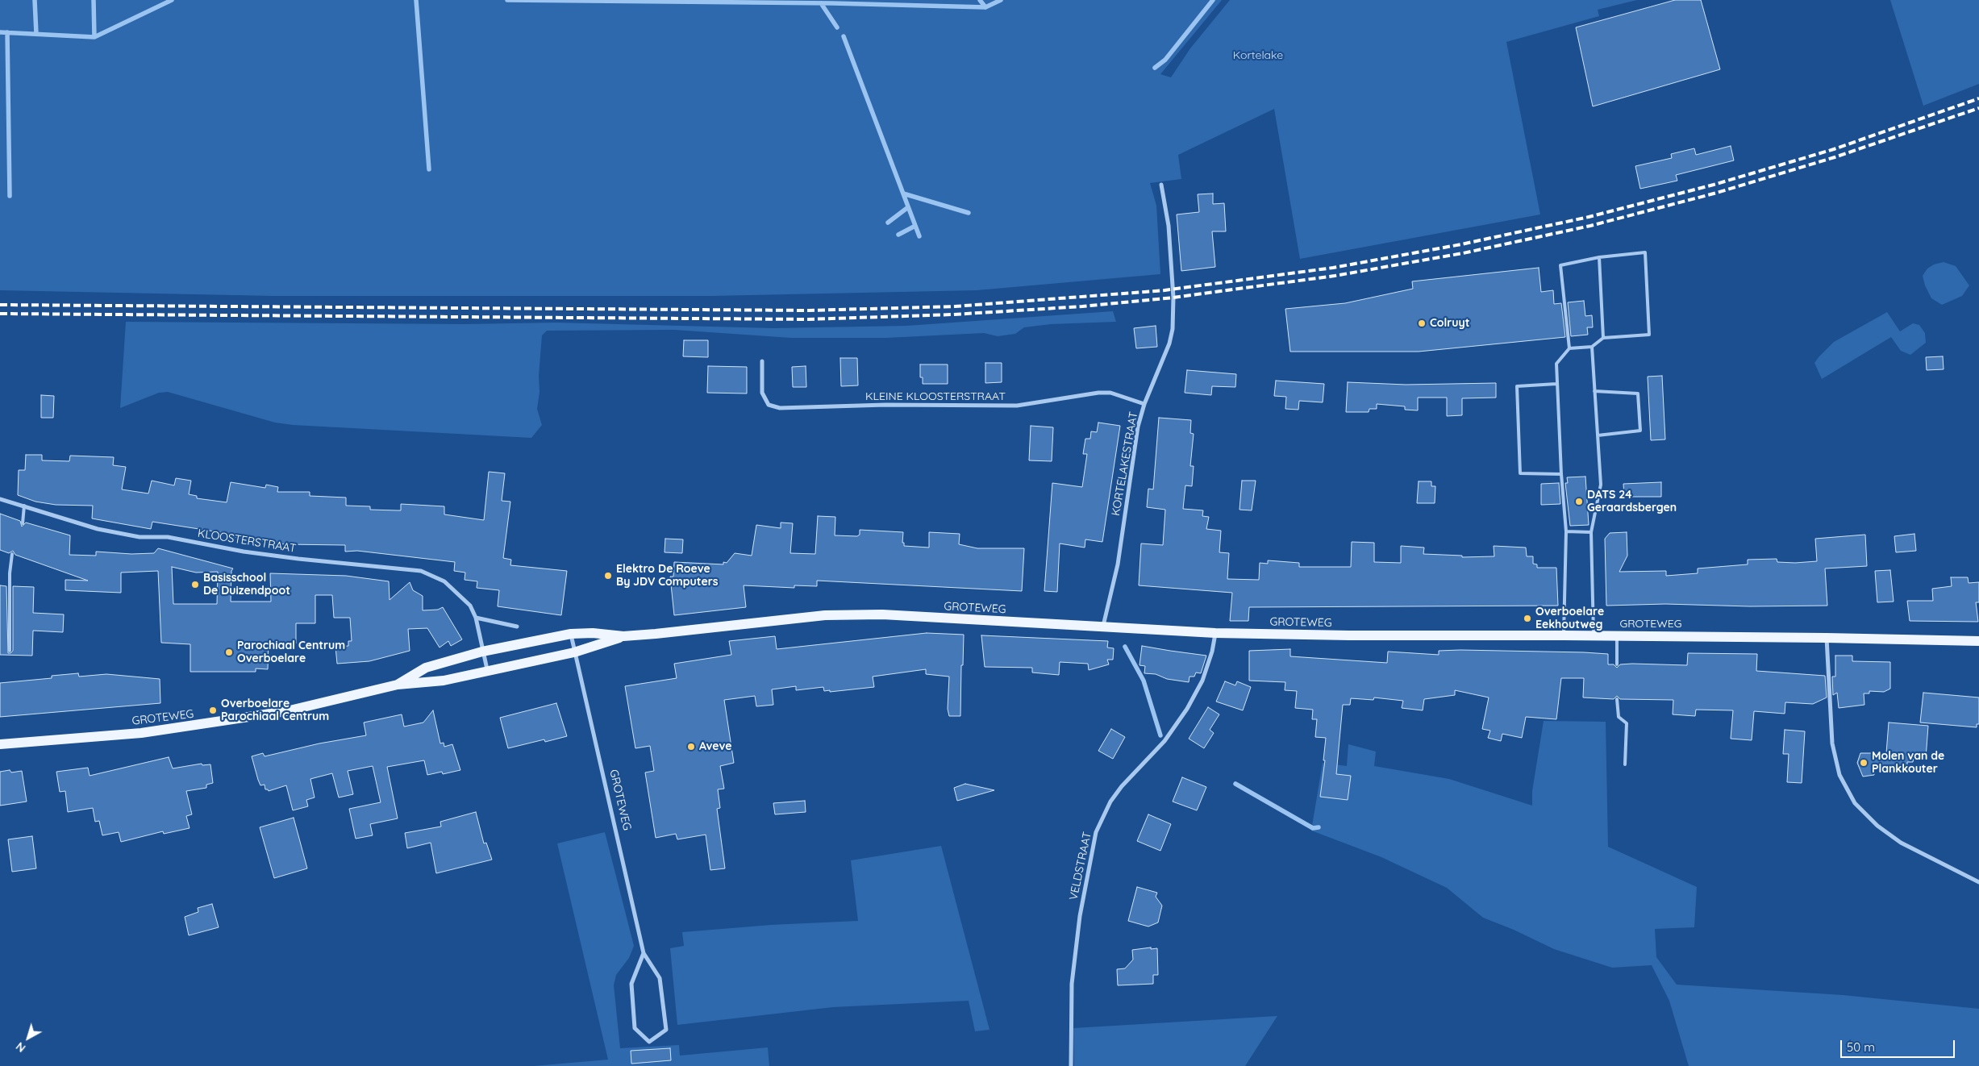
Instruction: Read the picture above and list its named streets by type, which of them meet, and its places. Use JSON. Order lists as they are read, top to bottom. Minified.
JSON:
{"streets":{"main road":["GROTEWEG"],"street":["KLEINE KLOOSTERSTRAAT","KORTELAKESTRAAT","KLOOSTERSTRAAT","VELDSTRAAT"]},"crossings":[["KLEINE KLOOSTERSTRAAT","KORTELAKESTRAAT"],["KORTELAKESTRAAT","GROTEWEG"],["KLOOSTERSTRAAT","GROTEWEG"],["GROTEWEG","VELDSTRAAT"]],"parks":["Kortelake"],"places":["Colruyt","DATS 24 Geraardsbergen","Elektro De Roeve By JDV Computers","Basisschool De Duizendpoot","Overboelare Eekhoutweg","Parochiaal Centrum Overboelare","Overboelare Parochiaal Centrum","Aveve","Molen van de Plankkouter"],"scale_bar":"50 m","north":"bottom left"}
